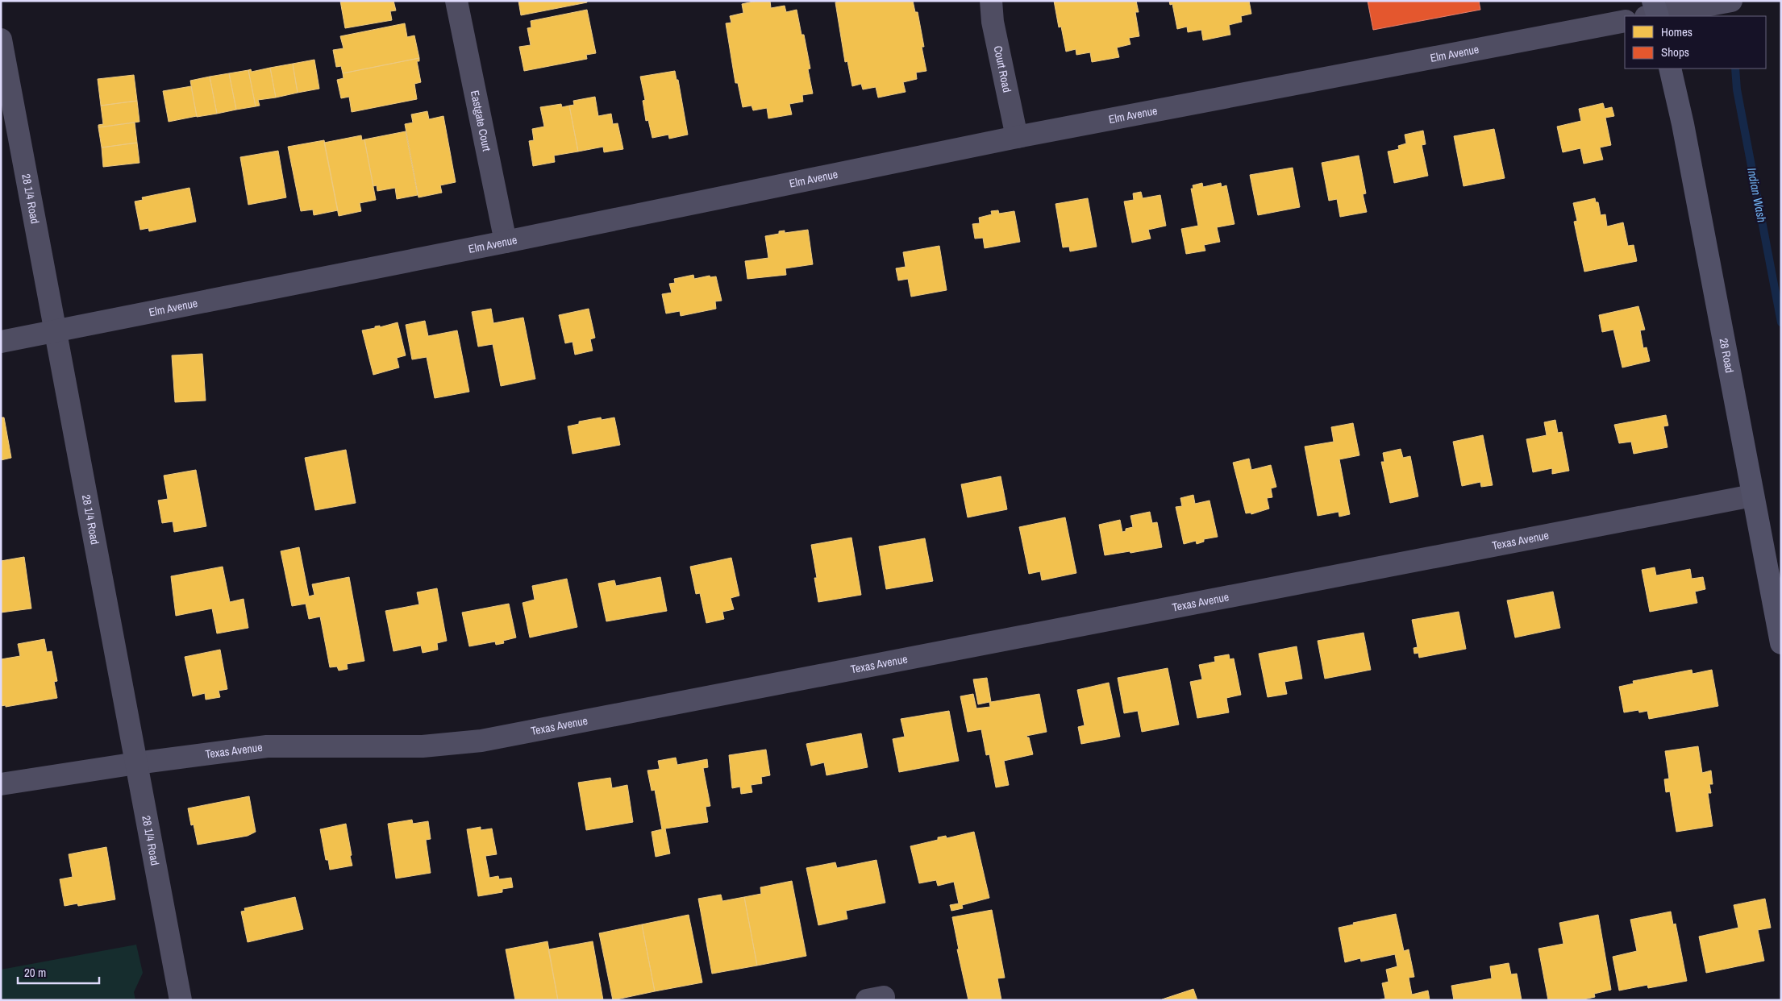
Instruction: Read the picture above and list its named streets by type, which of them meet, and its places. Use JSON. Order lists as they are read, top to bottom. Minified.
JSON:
{"streets":{"main road":["28 Road"],"street":["Elm Avenue","Court Road","Eastgate Court","28 1/4 Road","Texas Avenue"]},"crossings":[["Elm Avenue","Court Road"],["Elm Avenue","Eastgate Court"],["Elm Avenue","28 1/4 Road"],["28 1/4 Road","Texas Avenue"],["28 Road","Texas Avenue"]],"water":["Indian Wash"],"legend":["Homes","Shops"],"scale_bar":"20 m"}
